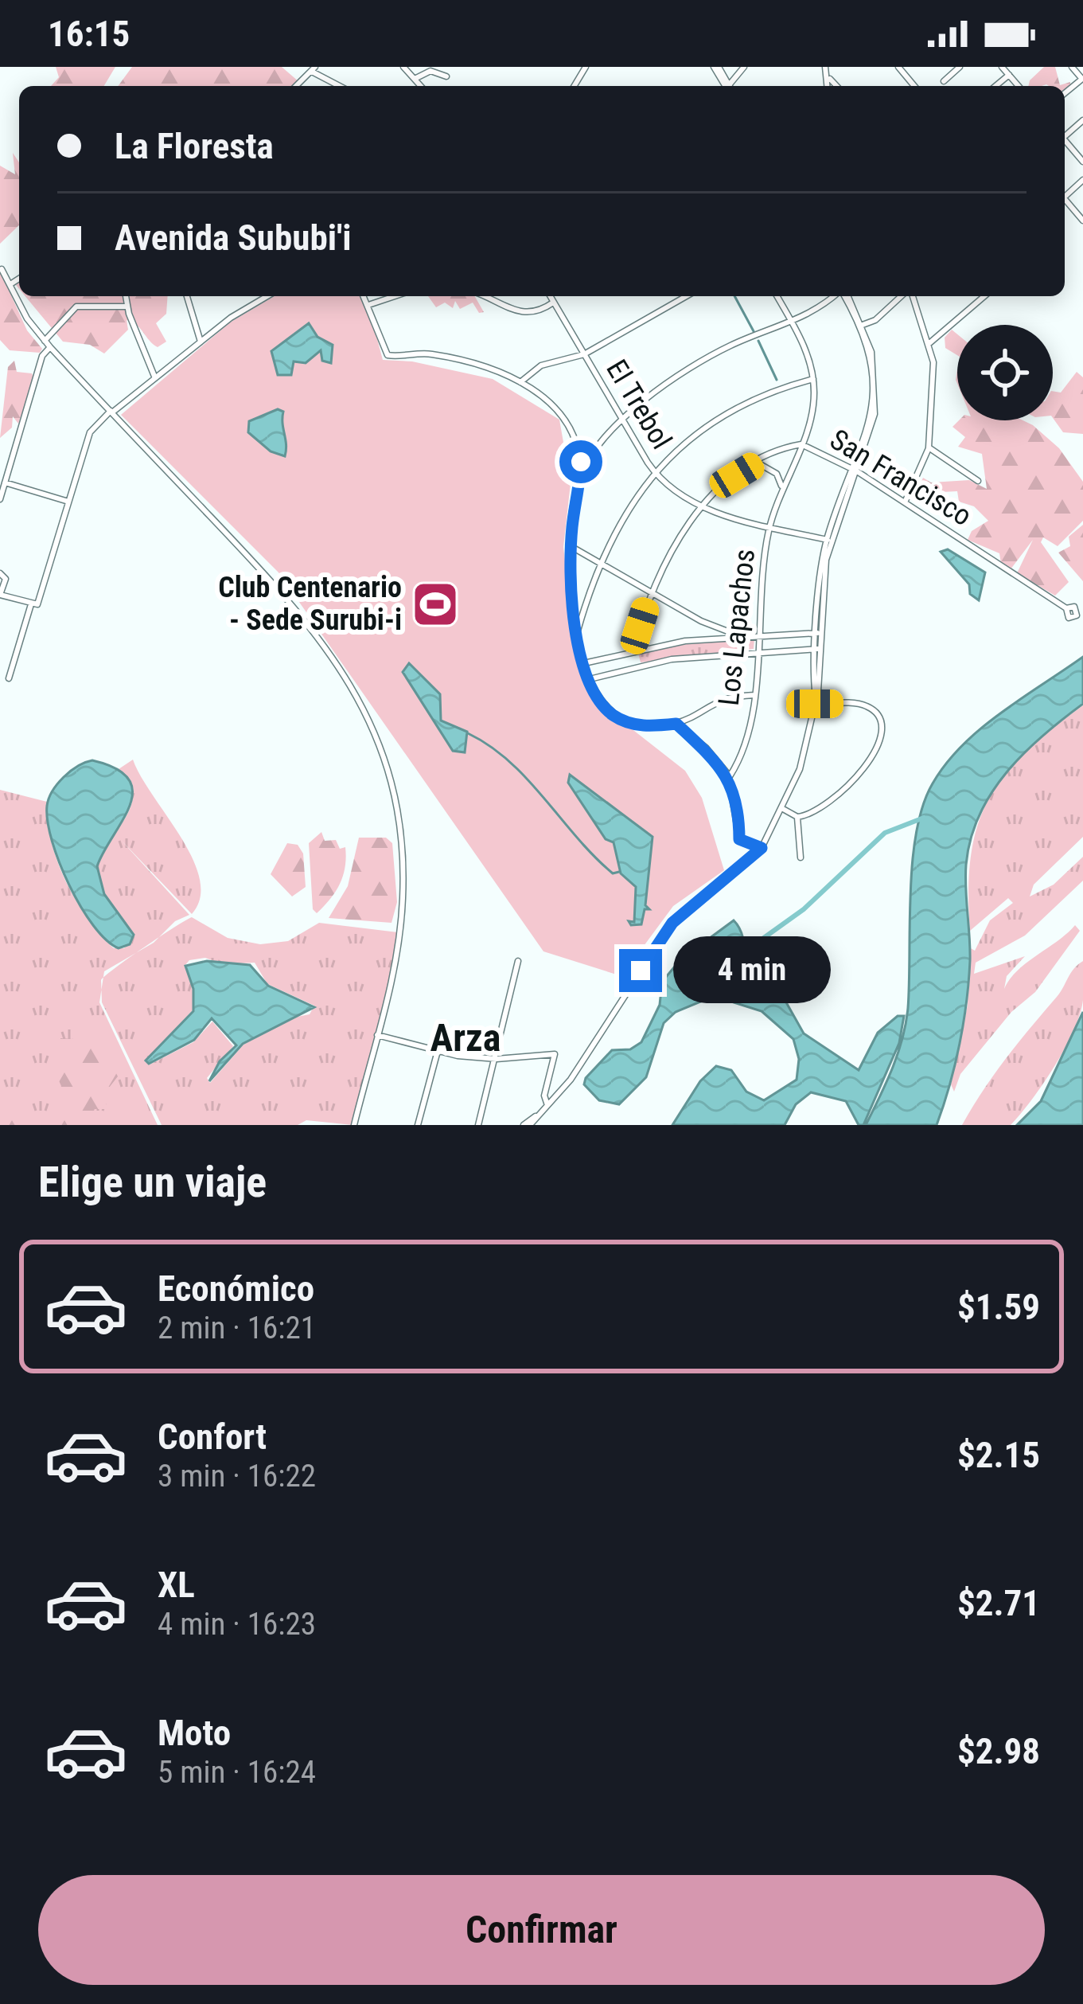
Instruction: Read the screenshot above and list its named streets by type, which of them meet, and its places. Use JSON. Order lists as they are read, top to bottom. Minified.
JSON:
{"streets":{"street":["El Trebol","San Francisco","Los Lapachos"]},"crossings":[["El Trebol","San Francisco"],["El Trebol","Los Lapachos"],["San Francisco","Los Lapachos"]],"districts":["Arza"],"places":{"sports":["Club Centenario - Sede Surubi-i"]},"page":{"status":"16:15","banner":["La Floresta","Avenida Sububi'i"],"bubble":"4 min","heading":"Elige un viaje","list":[{"name":"Económico","note":"2 min · 16:21","value":"$1.59"},{"name":"Confort","note":"3 min · 16:22","value":"$2.15"},{"name":"XL","note":"4 min · 16:23","value":"$2.71"},{"name":"Moto","note":"5 min · 16:24","value":"$2.98"}],"buttons":"Confirmar"}}
